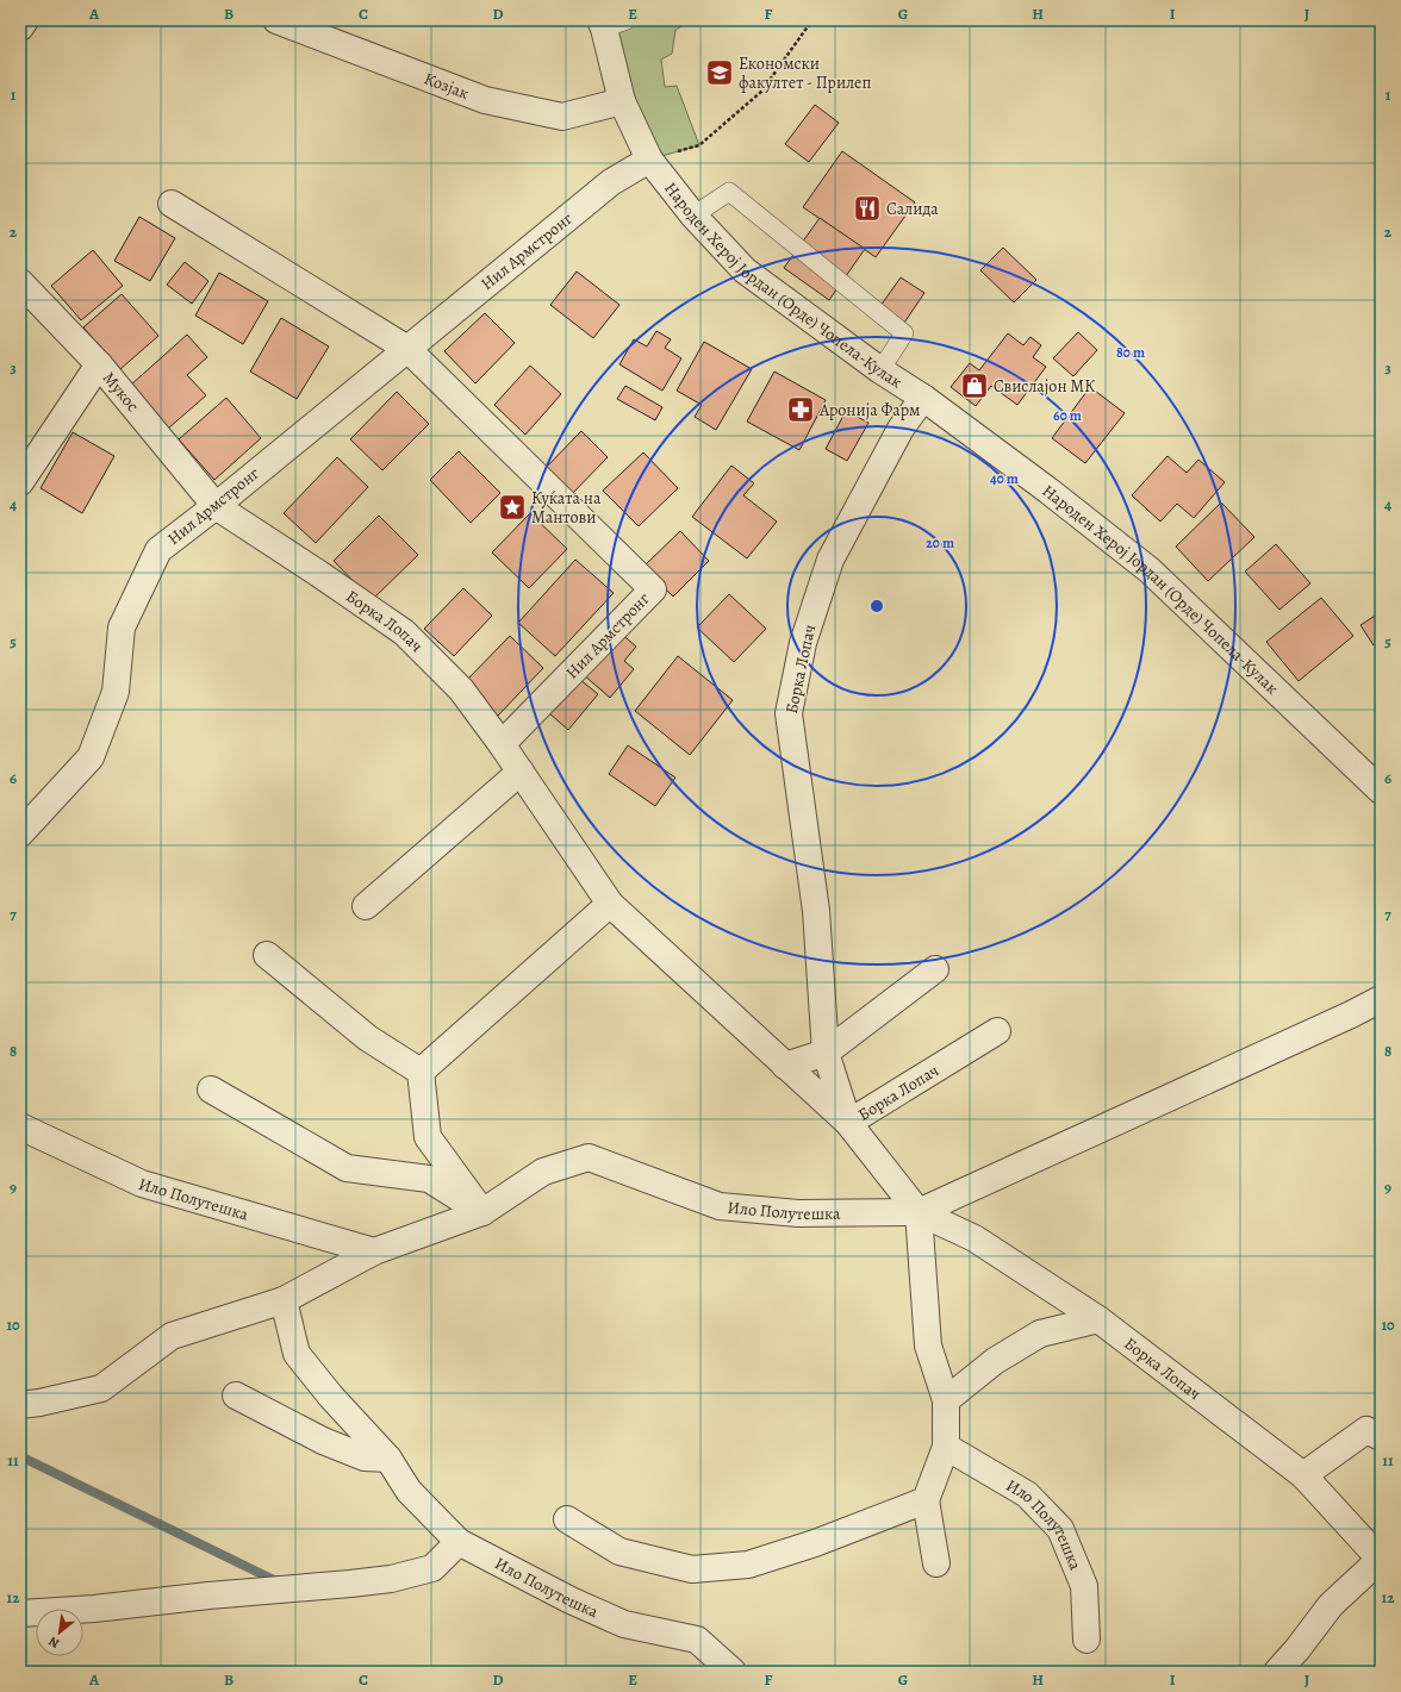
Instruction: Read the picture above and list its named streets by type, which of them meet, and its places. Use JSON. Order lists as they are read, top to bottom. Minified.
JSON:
{"streets":{"street":["Козјак","Нил Армстронг","Народен Херој Јордан (Орде) Чопела-Кулак","Мукос","Борка Лопач","Ило Полутешка"]},"crossings":[["Козјак","Народен Херој Јордан (Орде) Чопела-Кулак"],["Нил Армстронг","Народен Херој Јордан (Орде) Чопела-Кулак"],["Нил Армстронг","Мукос"],["Нил Армстронг","Борка Лопач"],["Народен Херој Јордан (Орде) Чопела-Кулак","Борка Лопач"],["Мукос","Борка Лопач"],["Борка Лопач","Ило Полутешка"]],"places":{"school or university":["Економски факултет - Прилеп"],"restaurant":["Салида"],"shop":["Свислајон МК"],"pharmacy":["Аронија Фарм"],"place":["Куќата на Мантови"]},"north":"bottom left","grid":{"columns":["A","B","C","D","E","F","G","H","I","J"],"rows":["1","2","3","4","5","6","7","8","9","10","11","12"]},"rings":["80 m","60 m","40 m","20 m"]}
